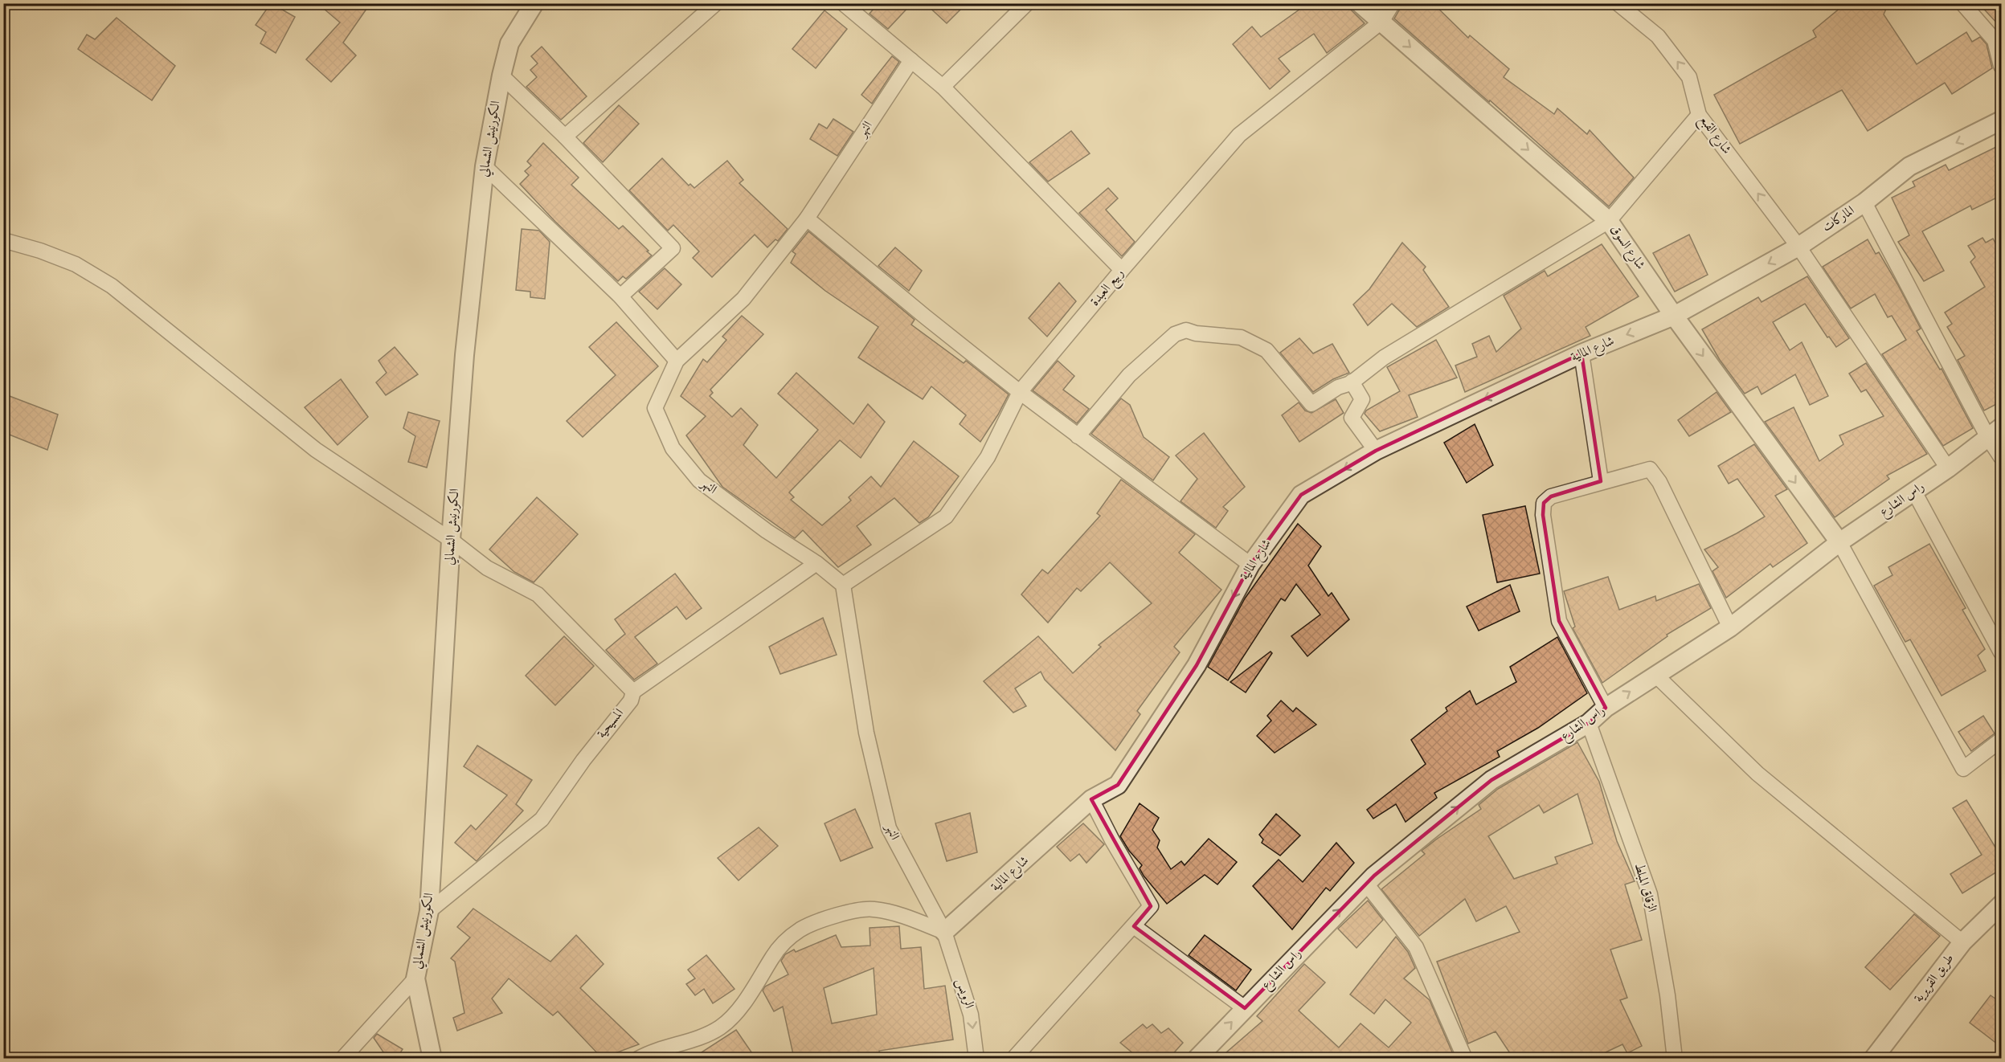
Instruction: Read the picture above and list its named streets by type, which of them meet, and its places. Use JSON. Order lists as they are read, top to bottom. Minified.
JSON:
{"streets":{"street":["النهر","شارع القبع","الكورنيش الشمالي","الماركات","شارع السوق","ربيع العبدة","شارع المالية","راس الشارع","المسيحية","الزقاق المبلط","طريق القريرية","الرويس"]},"crossings":[["النهر","ربيع العبدة"],["النهر","شارع المالية"],["النهر","المسيحية"],["النهر","الرويس"],["شارع القبع","الماركات"],["شارع القبع","راس الشارع"],["الكورنيش الشمالي","المسيحية"],["الماركات","شارع السوق"],["الماركات","شارع المالية"],["شارع السوق","ربيع العبدة"],["شارع السوق","شارع المالية"],["شارع السوق","راس الشارع"],["شارع المالية","الرويس"],["راس الشارع","الزقاق المبلط"]],"one_way":["شارع القبع","شارع السوق","راس الشارع","الرويس"]}
